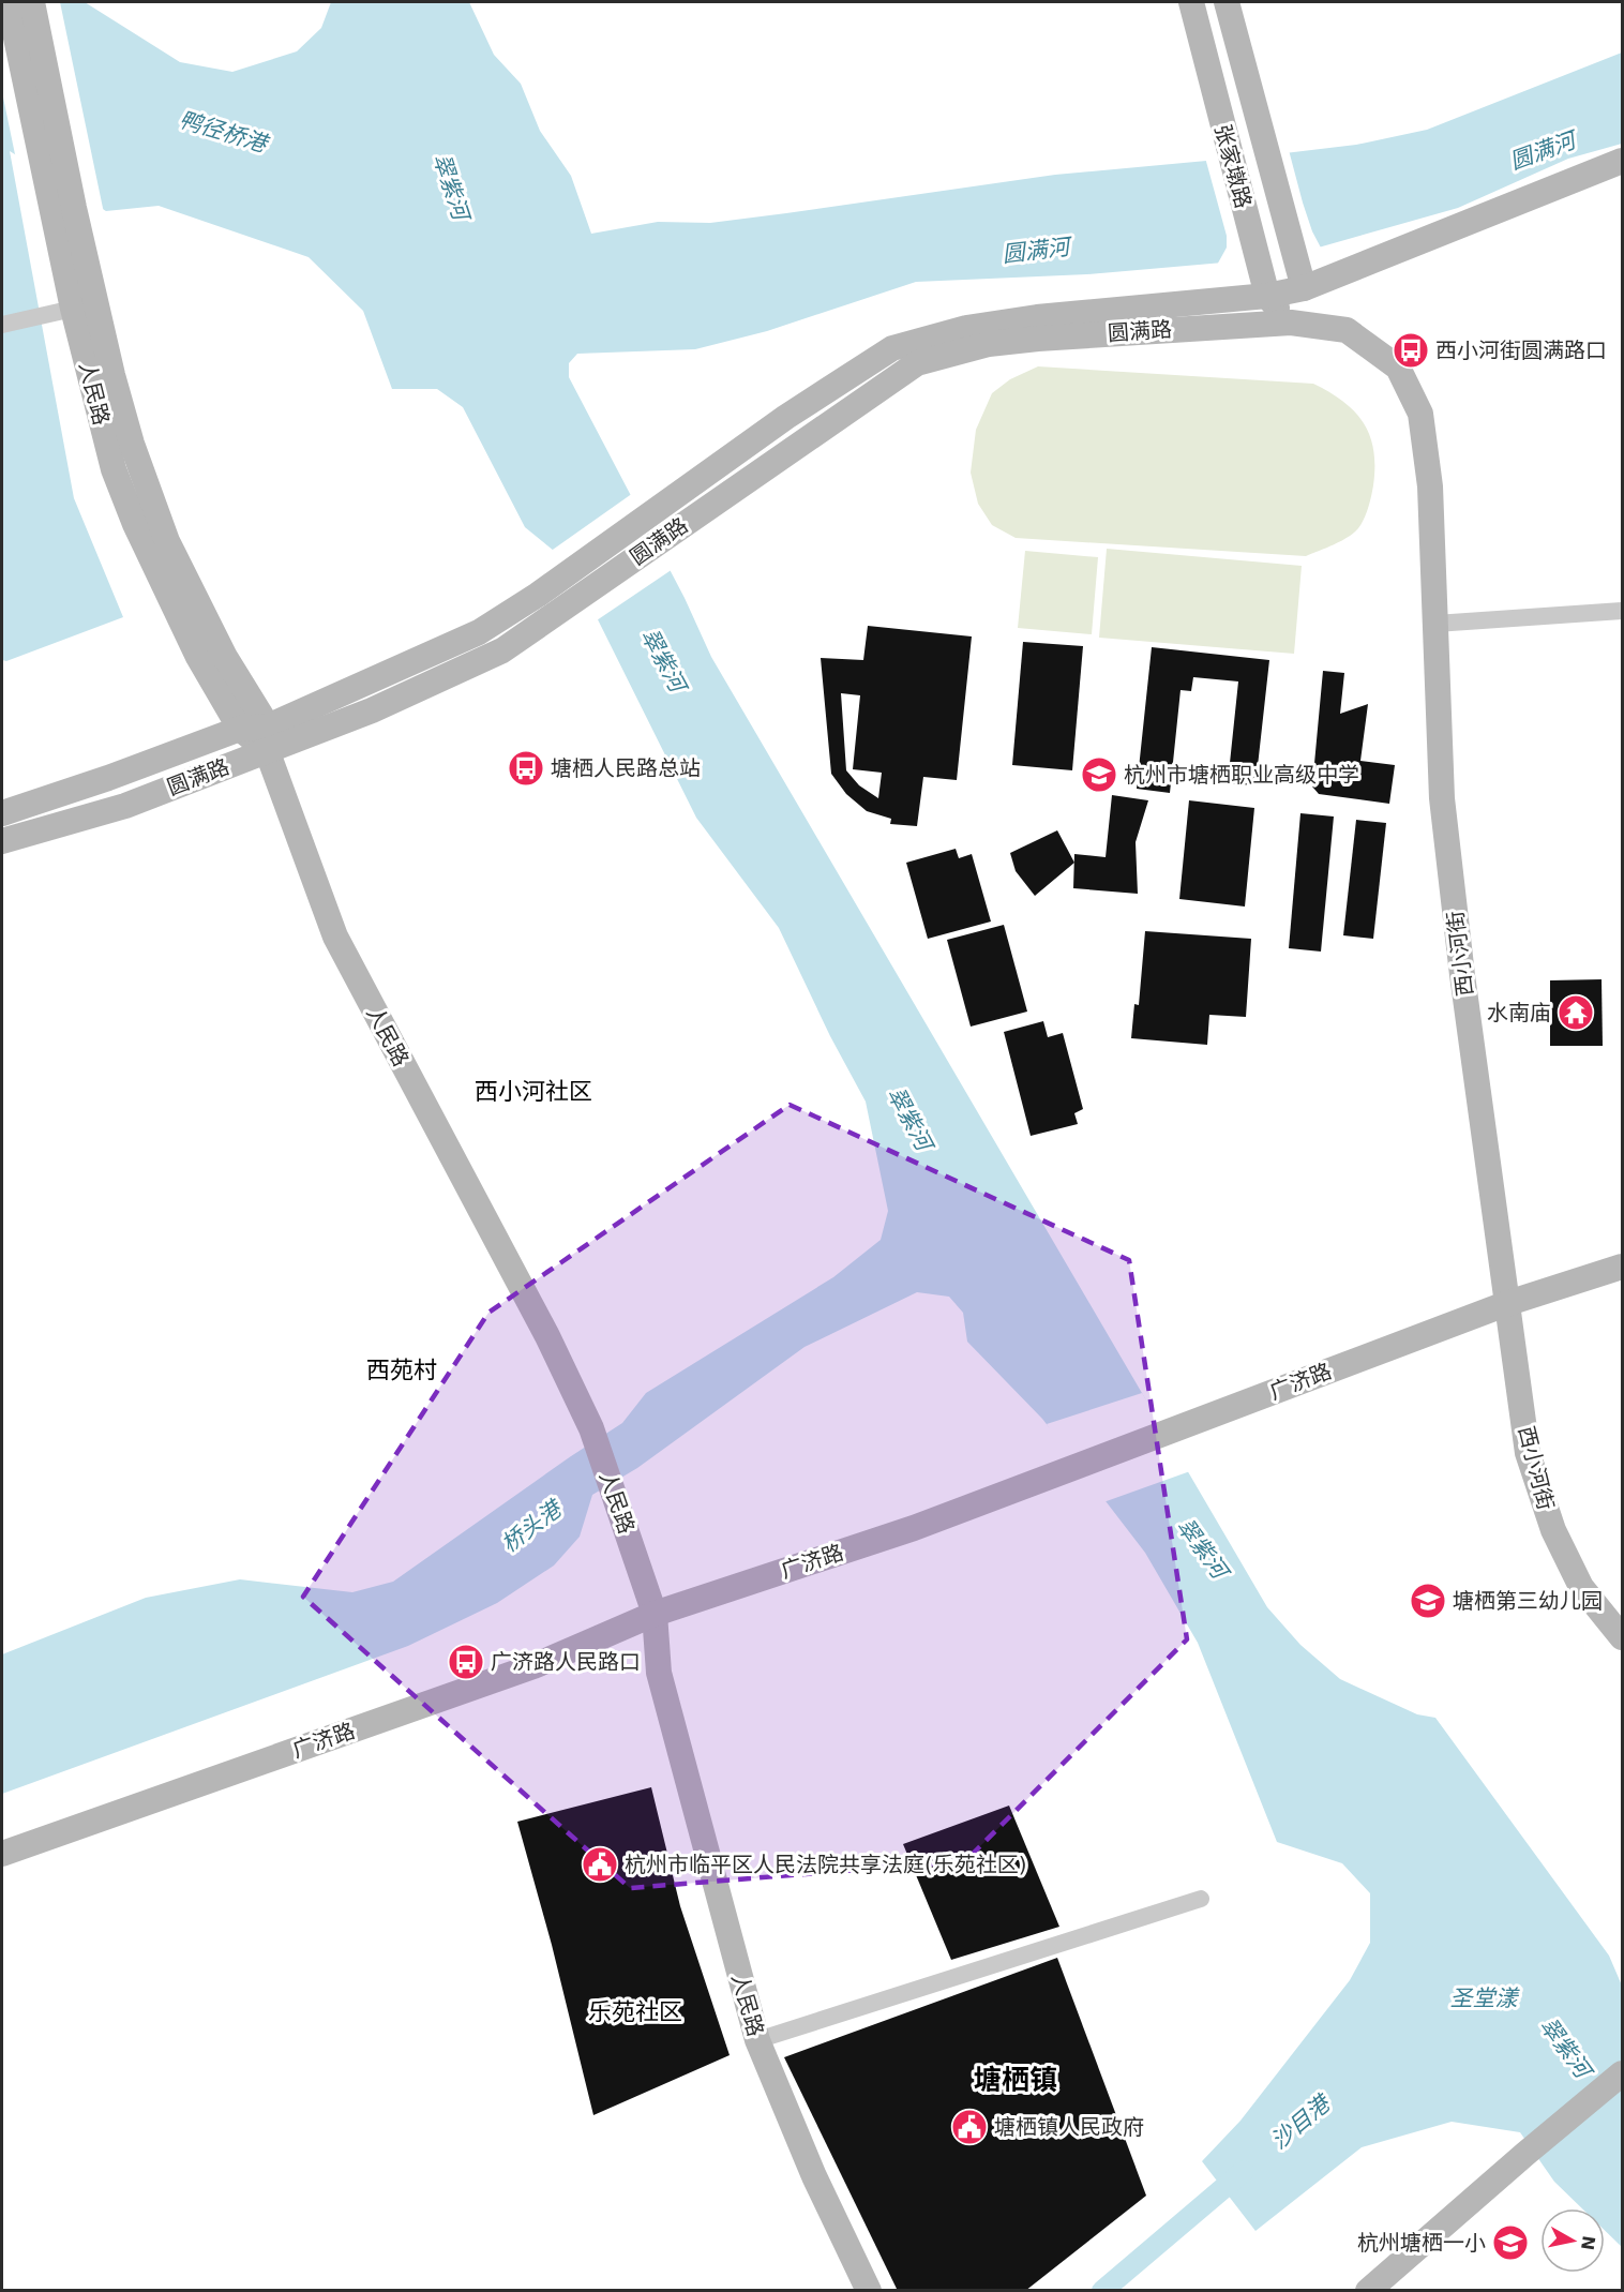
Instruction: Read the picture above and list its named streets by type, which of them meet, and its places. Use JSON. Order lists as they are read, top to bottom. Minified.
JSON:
{"streets":{"street":["张家墩路","圆满路","人民路","西小河街","广济路"]},"crossings":[["张家墩路","圆满路"],["张家墩路","西小河街"],["圆满路","人民路"],["圆满路","西小河街"],["人民路","广济路"],["西小河街","广济路"]],"districts":["西小河社区","西苑村","乐苑社区","塘栖镇"],"water":["鸭径桥港","圆满河","翠紫河","桥头港","圣堂漾","沙目港"],"places":{"bus stop":["西小河街圆满路口","塘栖人民路总站","广济路人民路口"],"school or university":["杭州市塘栖职业高级中学","塘栖第三幼儿园","杭州塘栖一小"],"temple":["水南庙"],"public building":["杭州市临平区人民法院共享法庭(乐苑社区)","塘栖镇人民政府"]},"north":"right"}
